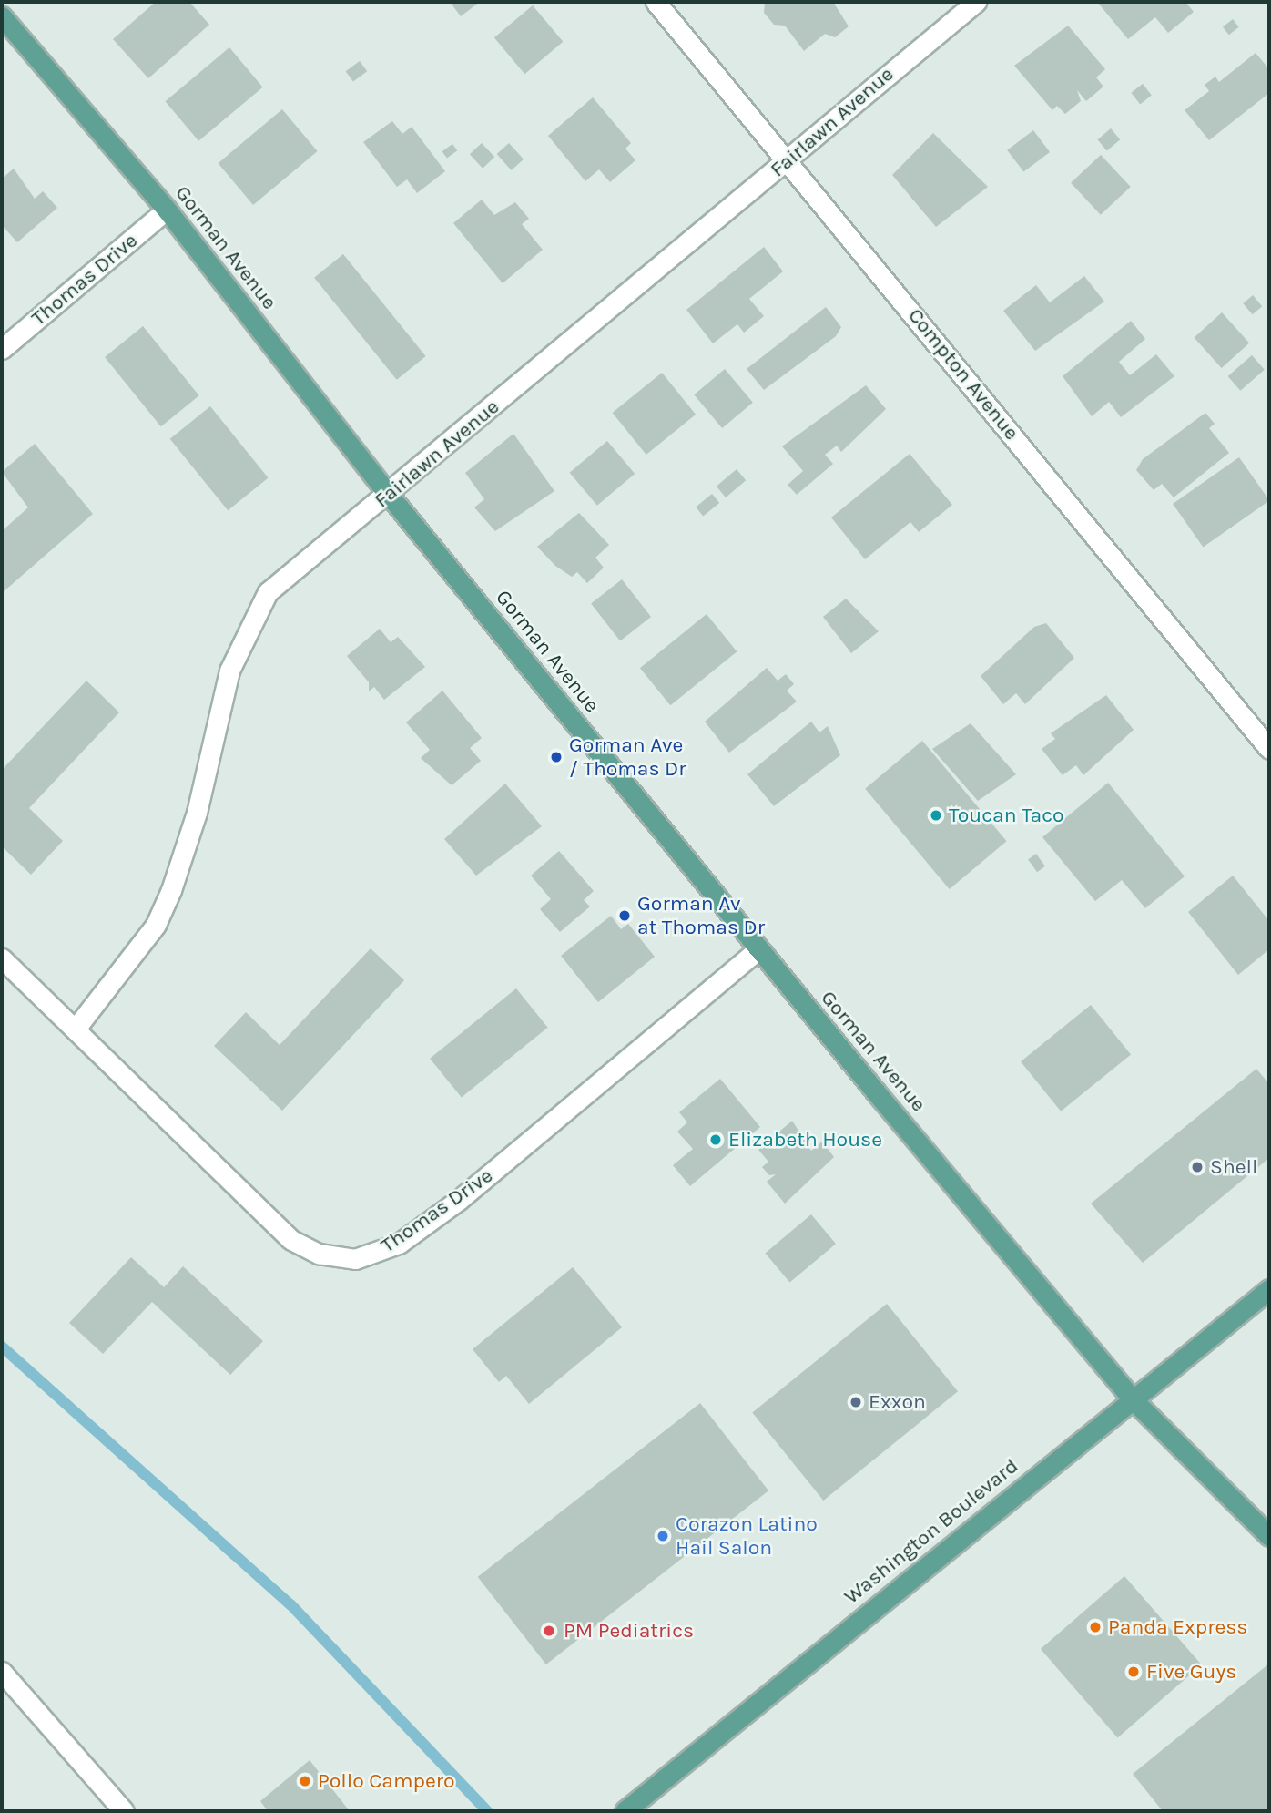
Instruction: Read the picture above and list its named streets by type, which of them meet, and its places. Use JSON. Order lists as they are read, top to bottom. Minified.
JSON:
{"streets":{"main road":["Gorman Avenue","Washington Boulevard"],"street":["Fairlawn Avenue","Thomas Drive","Compton Avenue"]},"crossings":[["Fairlawn Avenue","Gorman Avenue"],["Fairlawn Avenue","Thomas Drive"],["Fairlawn Avenue","Compton Avenue"],["Gorman Avenue","Thomas Drive"],["Gorman Avenue","Washington Boulevard"]],"places":["Gorman Ave / Thomas Dr","Toucan Taco","Gorman Av at Thomas Dr","Elizabeth House","Shell","Exxon","Corazon Latino Hail Salon","Panda Express","PM Pediatrics","Five Guys","Pollo Campero"]}
